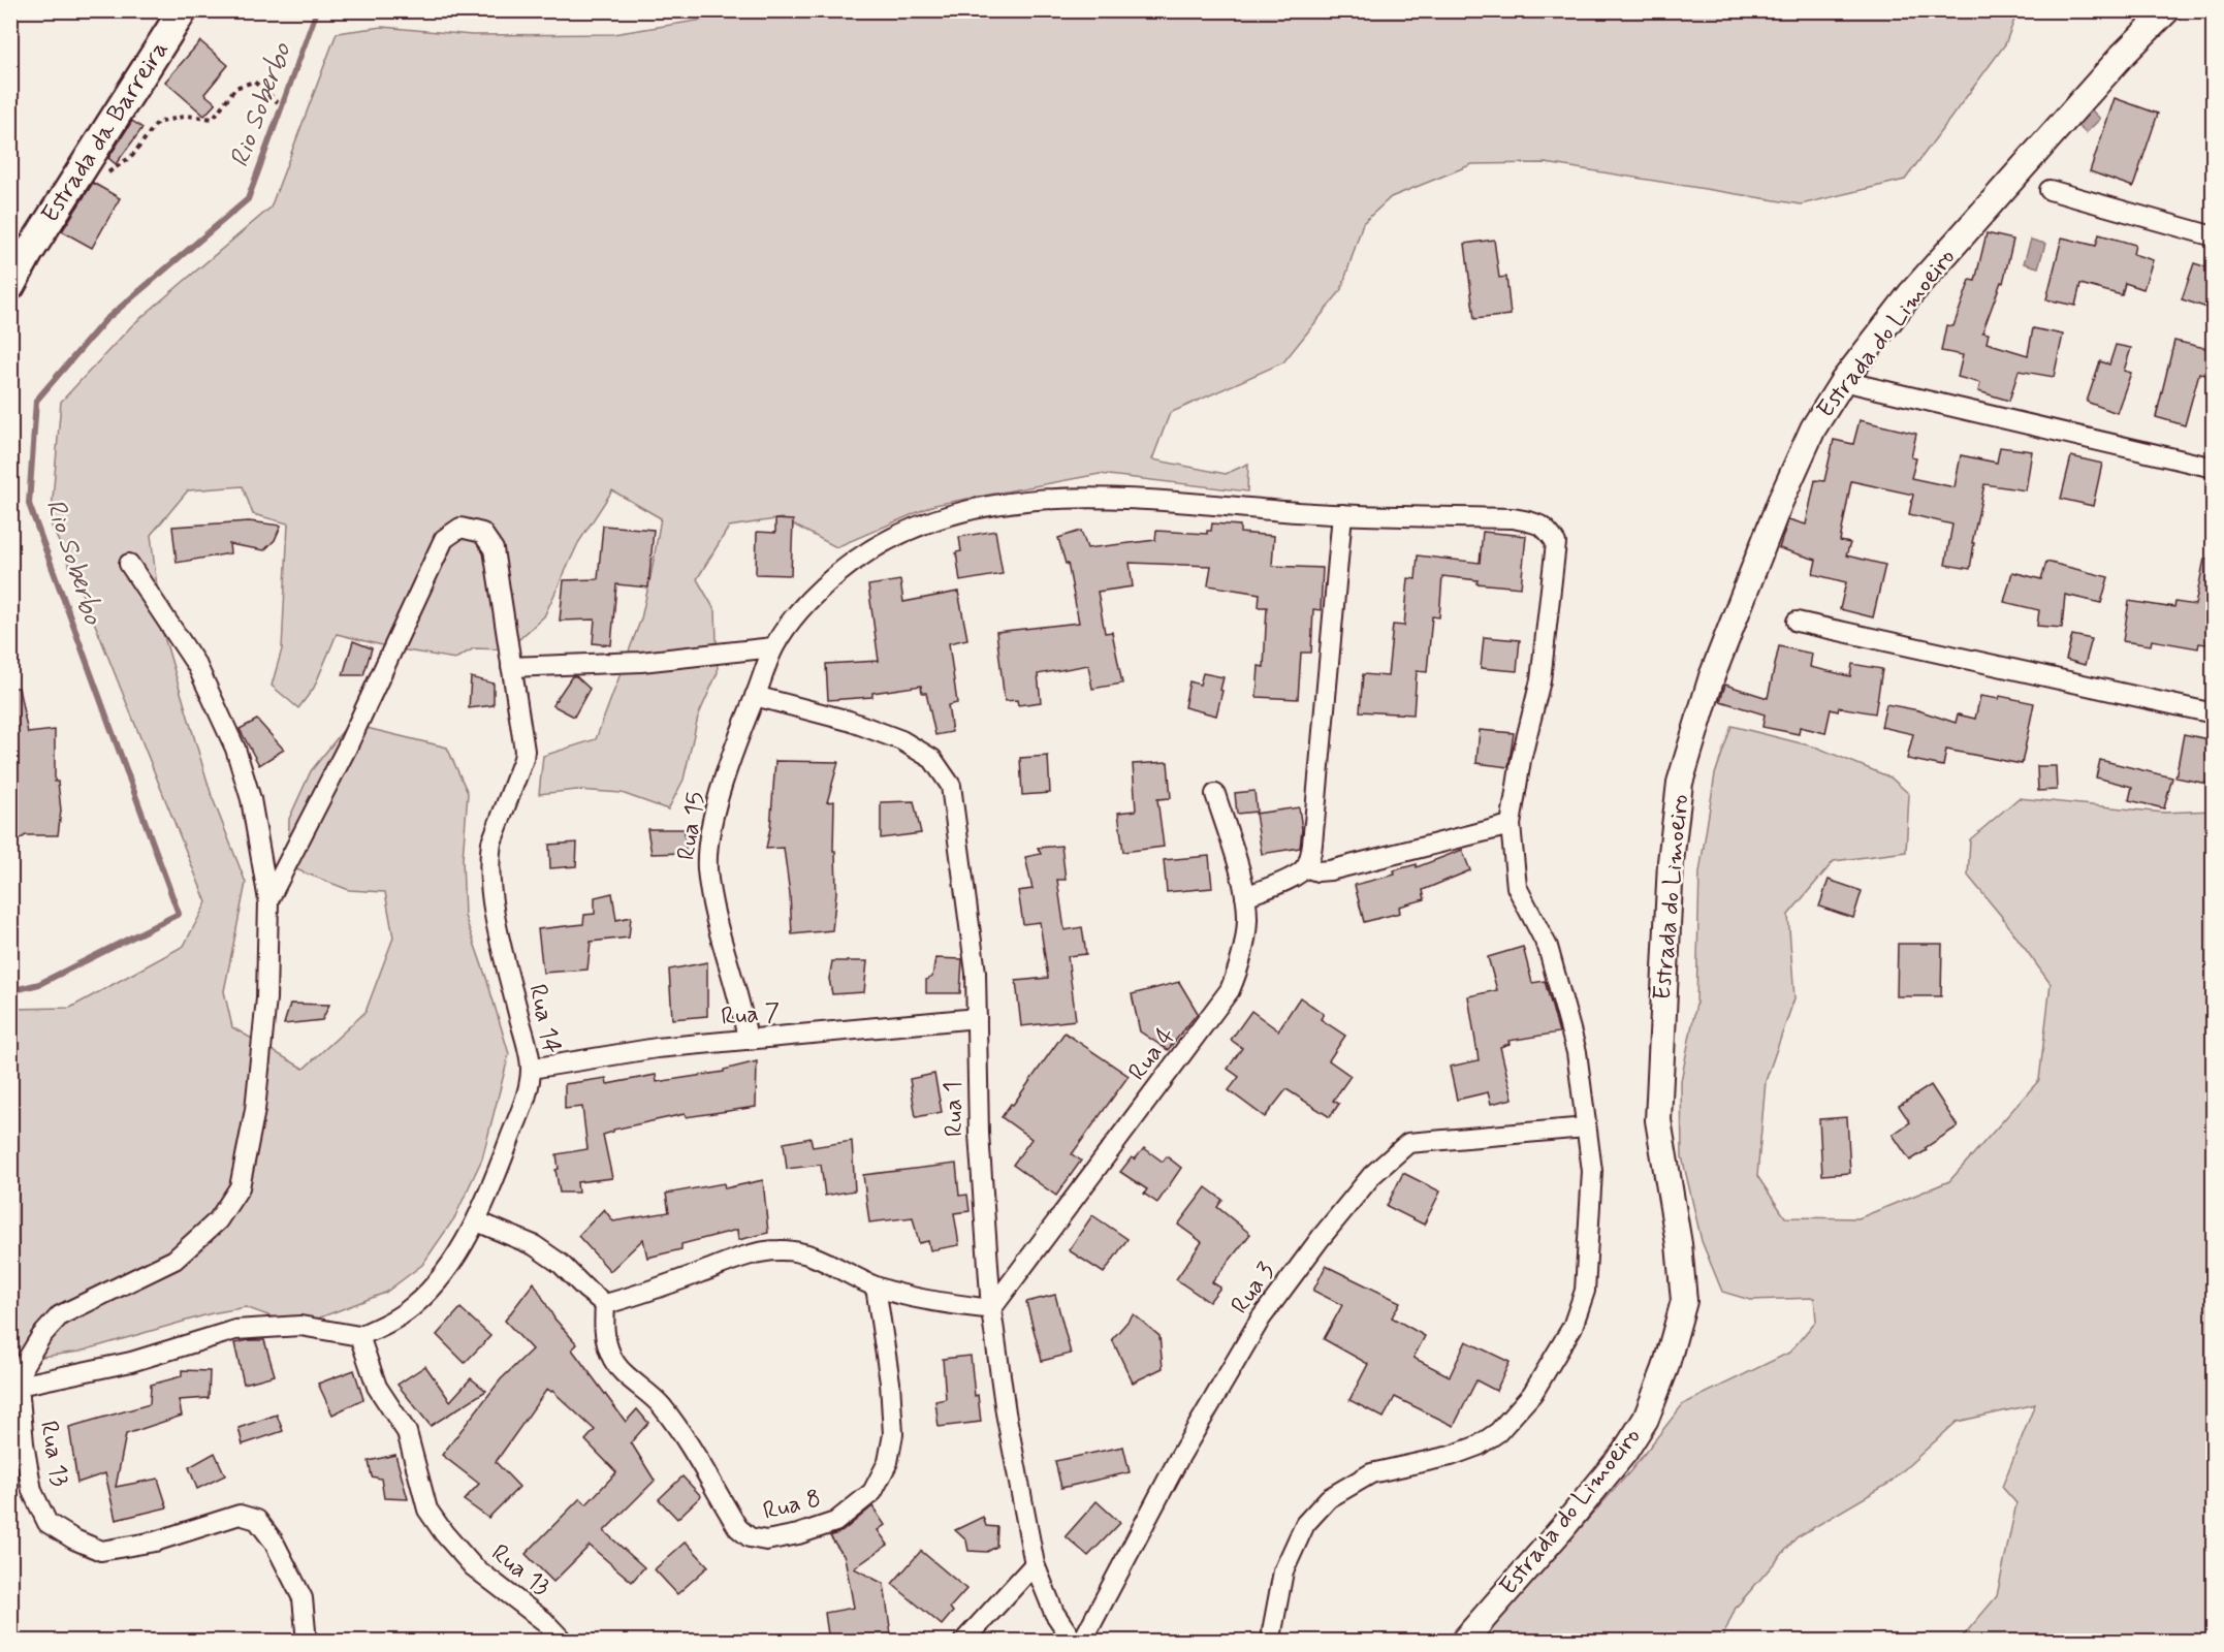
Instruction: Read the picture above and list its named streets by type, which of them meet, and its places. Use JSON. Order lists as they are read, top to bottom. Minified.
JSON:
{"streets":{"main road":["Estrada da Barreira"],"street":["Estrada do Limoeiro","Rua 15","Rua 7","Rua 14","Rua 4","Rua 1","Rua 3","Rua 13","Rua 8"]},"crossings":[["Rua 15","Rua 7"],["Rua 15","Rua 1"],["Rua 15","Rua 3"],["Rua 7","Rua 14"],["Rua 7","Rua 1"],["Rua 4","Rua 1"]],"water":["Rio Soberbo"]}
